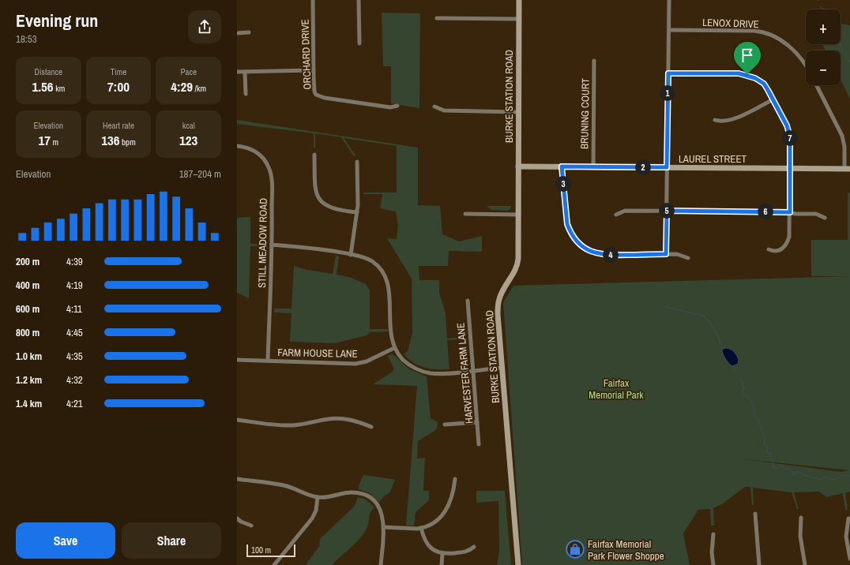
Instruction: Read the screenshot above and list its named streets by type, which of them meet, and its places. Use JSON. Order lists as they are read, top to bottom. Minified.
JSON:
{"streets":{"street":["LENOX DRIVE","ORCHARD DRIVE","BURKE STATION ROAD","BRUNING COURT","LAUREL STREET","STILL MEADOW ROAD","FARM HOUSE LANE","HARVESTER FARM LANE"]},"crossings":[["BURKE STATION ROAD","LAUREL STREET"],["BRUNING COURT","LAUREL STREET"],["STILL MEADOW ROAD","FARM HOUSE LANE"]],"parks":["Fairfax Memorial Park"],"places":{"shop":["Fairfax Memorial Park Flower Shoppe"]},"scale_bar":"100 m","page":{"heading":["Evening run","18:53"],"map_buttons":["+","−"],"stats":[["Distance","1.56 km"],["Time","7:00"],["Pace","4:29 /km"],["Elevation","17 m"],["Heart rate","136 bpm"],["kcal","123"]],"pins":["1","7","2","3","5","6","4"],"chart":["Elevation","187–204 m"],"list":[{"name":"200 m","note":"4:39"},{"name":"400 m","note":"4:19"},{"name":"600 m","note":"4:11"},{"name":"800 m","note":"4:45"},{"name":"1.0 km","note":"4:35"},{"name":"1.2 km","note":"4:32"},{"name":"1.4 km","note":"4:21"}],"buttons":["Save","Share"],"scale":"100 m"}}
